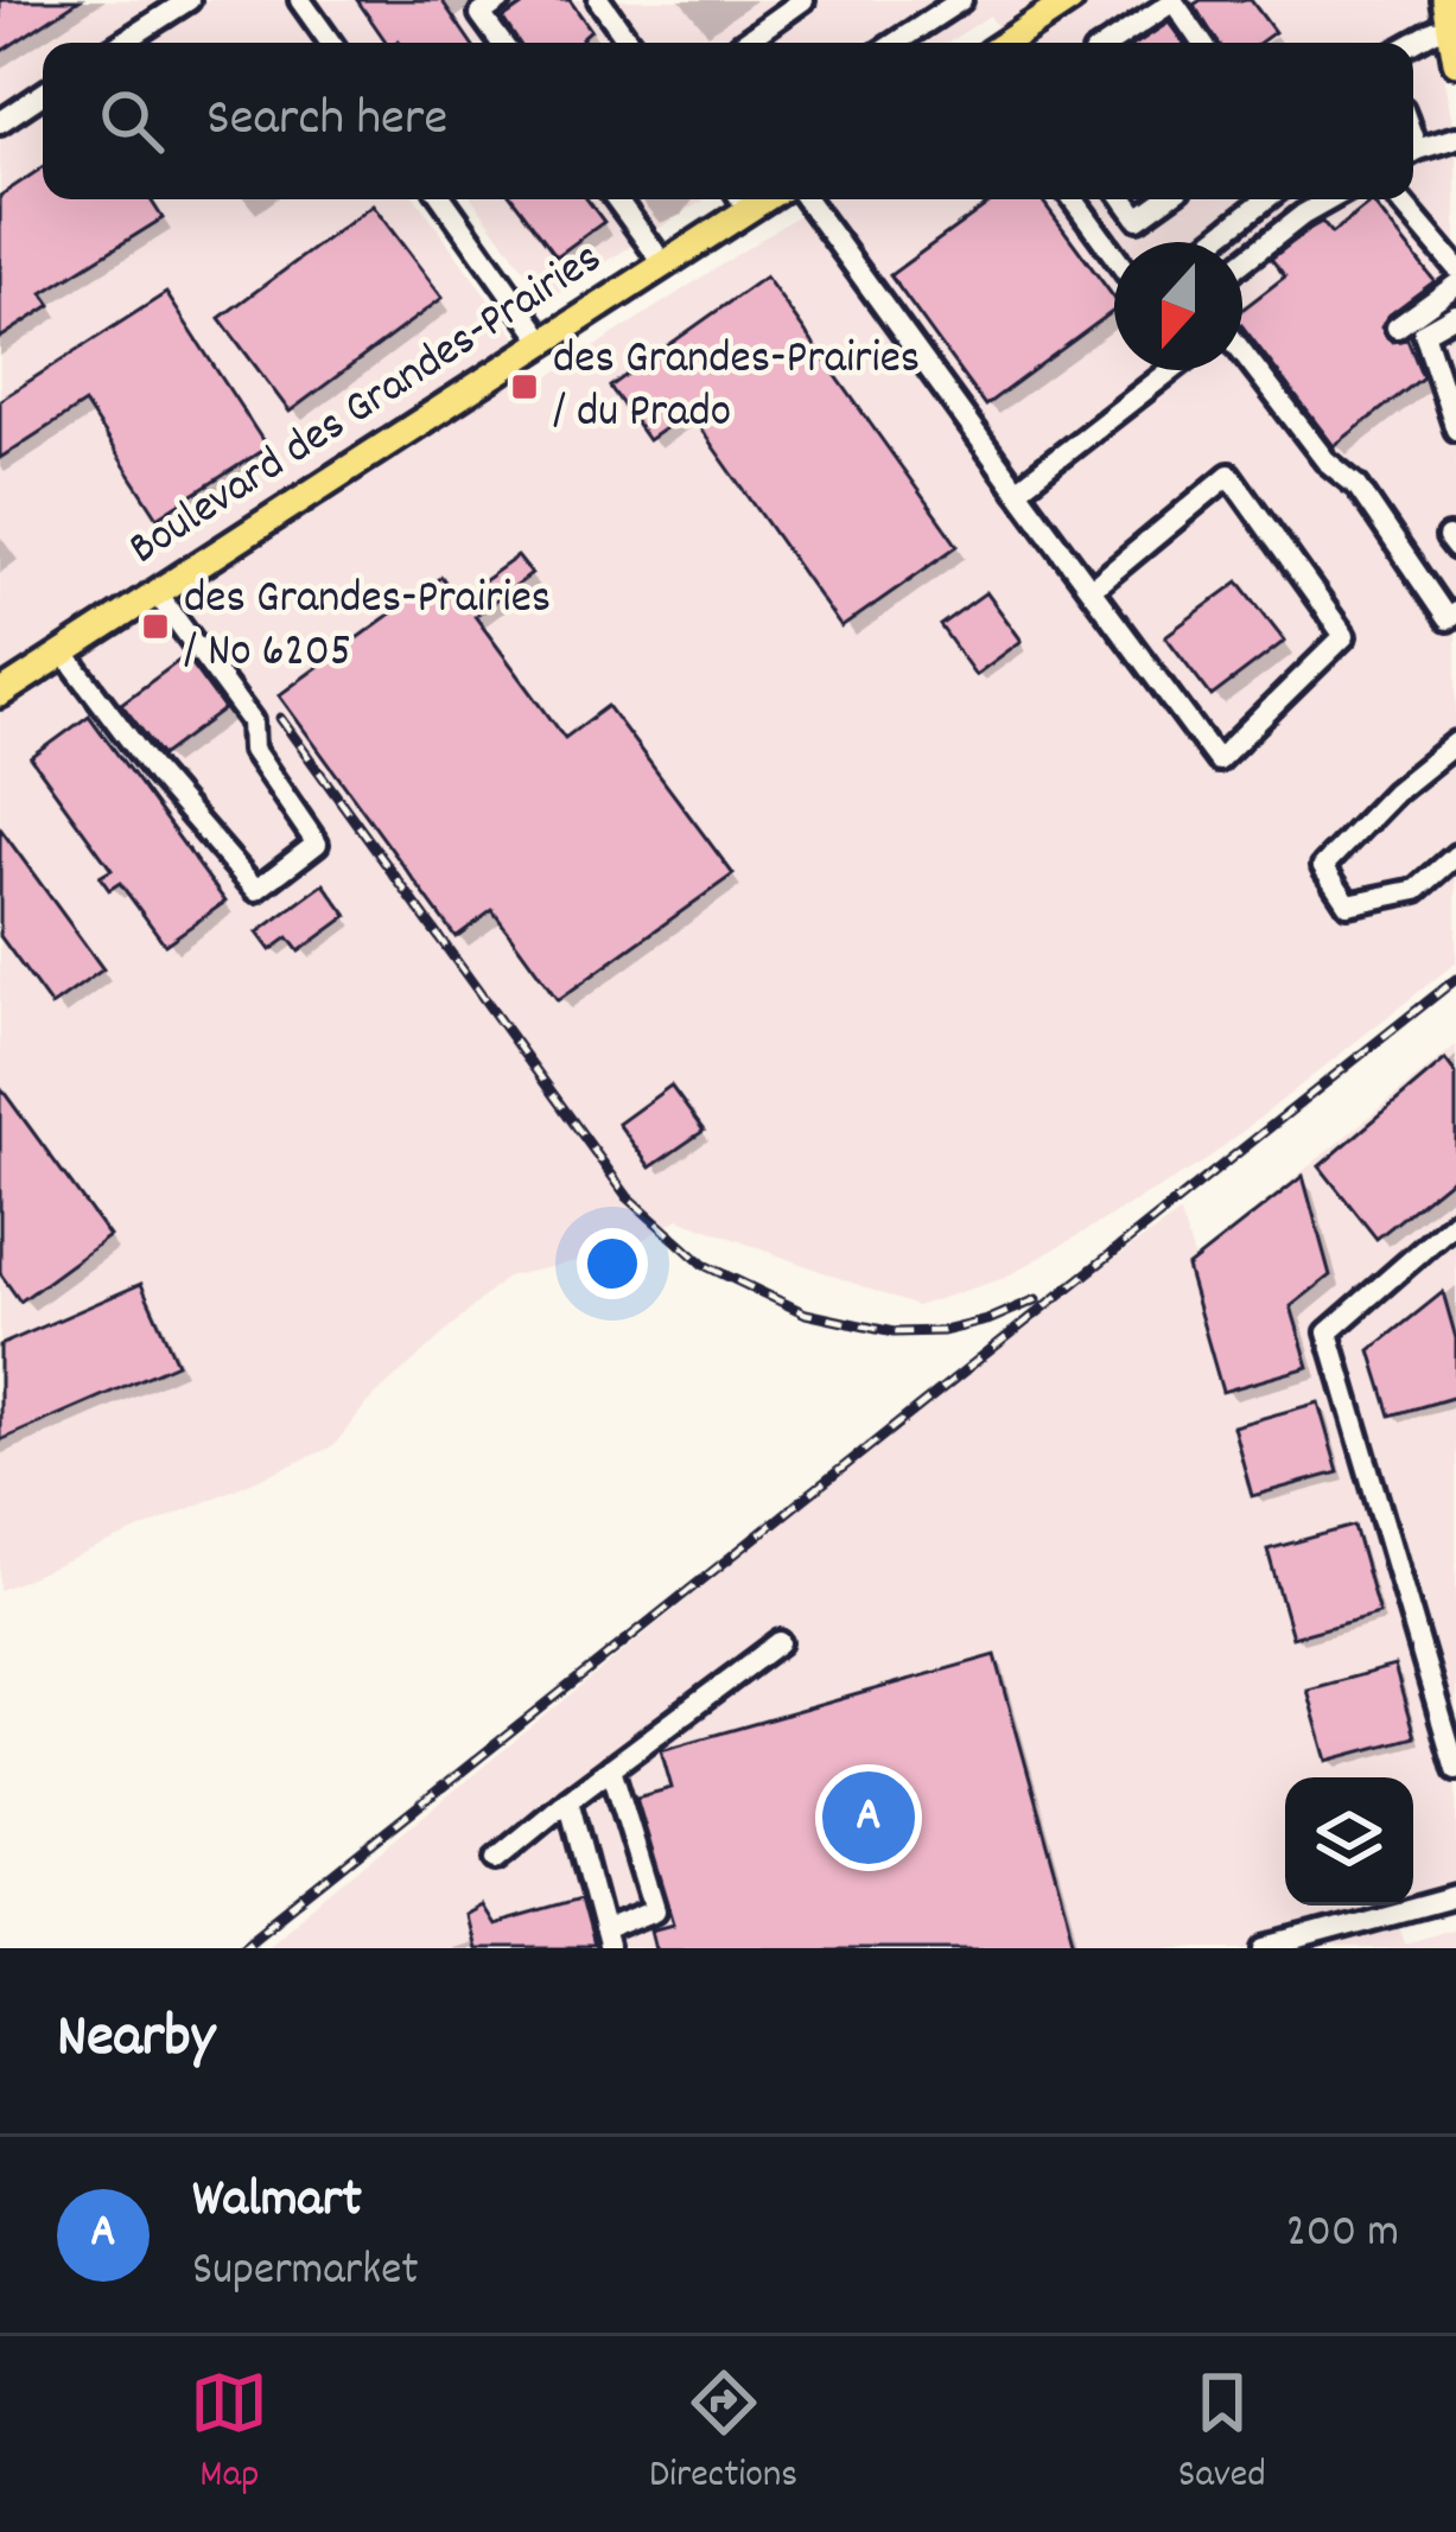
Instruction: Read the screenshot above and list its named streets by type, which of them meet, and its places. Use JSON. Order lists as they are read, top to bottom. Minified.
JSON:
{"streets":{"main road":["Boulevard des Grandes-Prairies"]},"places":{"transit":["des Grandes-Prairies / du Prado","des Grandes-Prairies / No 6205"]},"north":"bottom","page":{"search":"Search here","pins":"A","heading":"Nearby","list":[{"mark":"A","name":"Walmart","note":"Supermarket","value":"200 m"}],"nav":["Map","Directions","Saved"]}}
